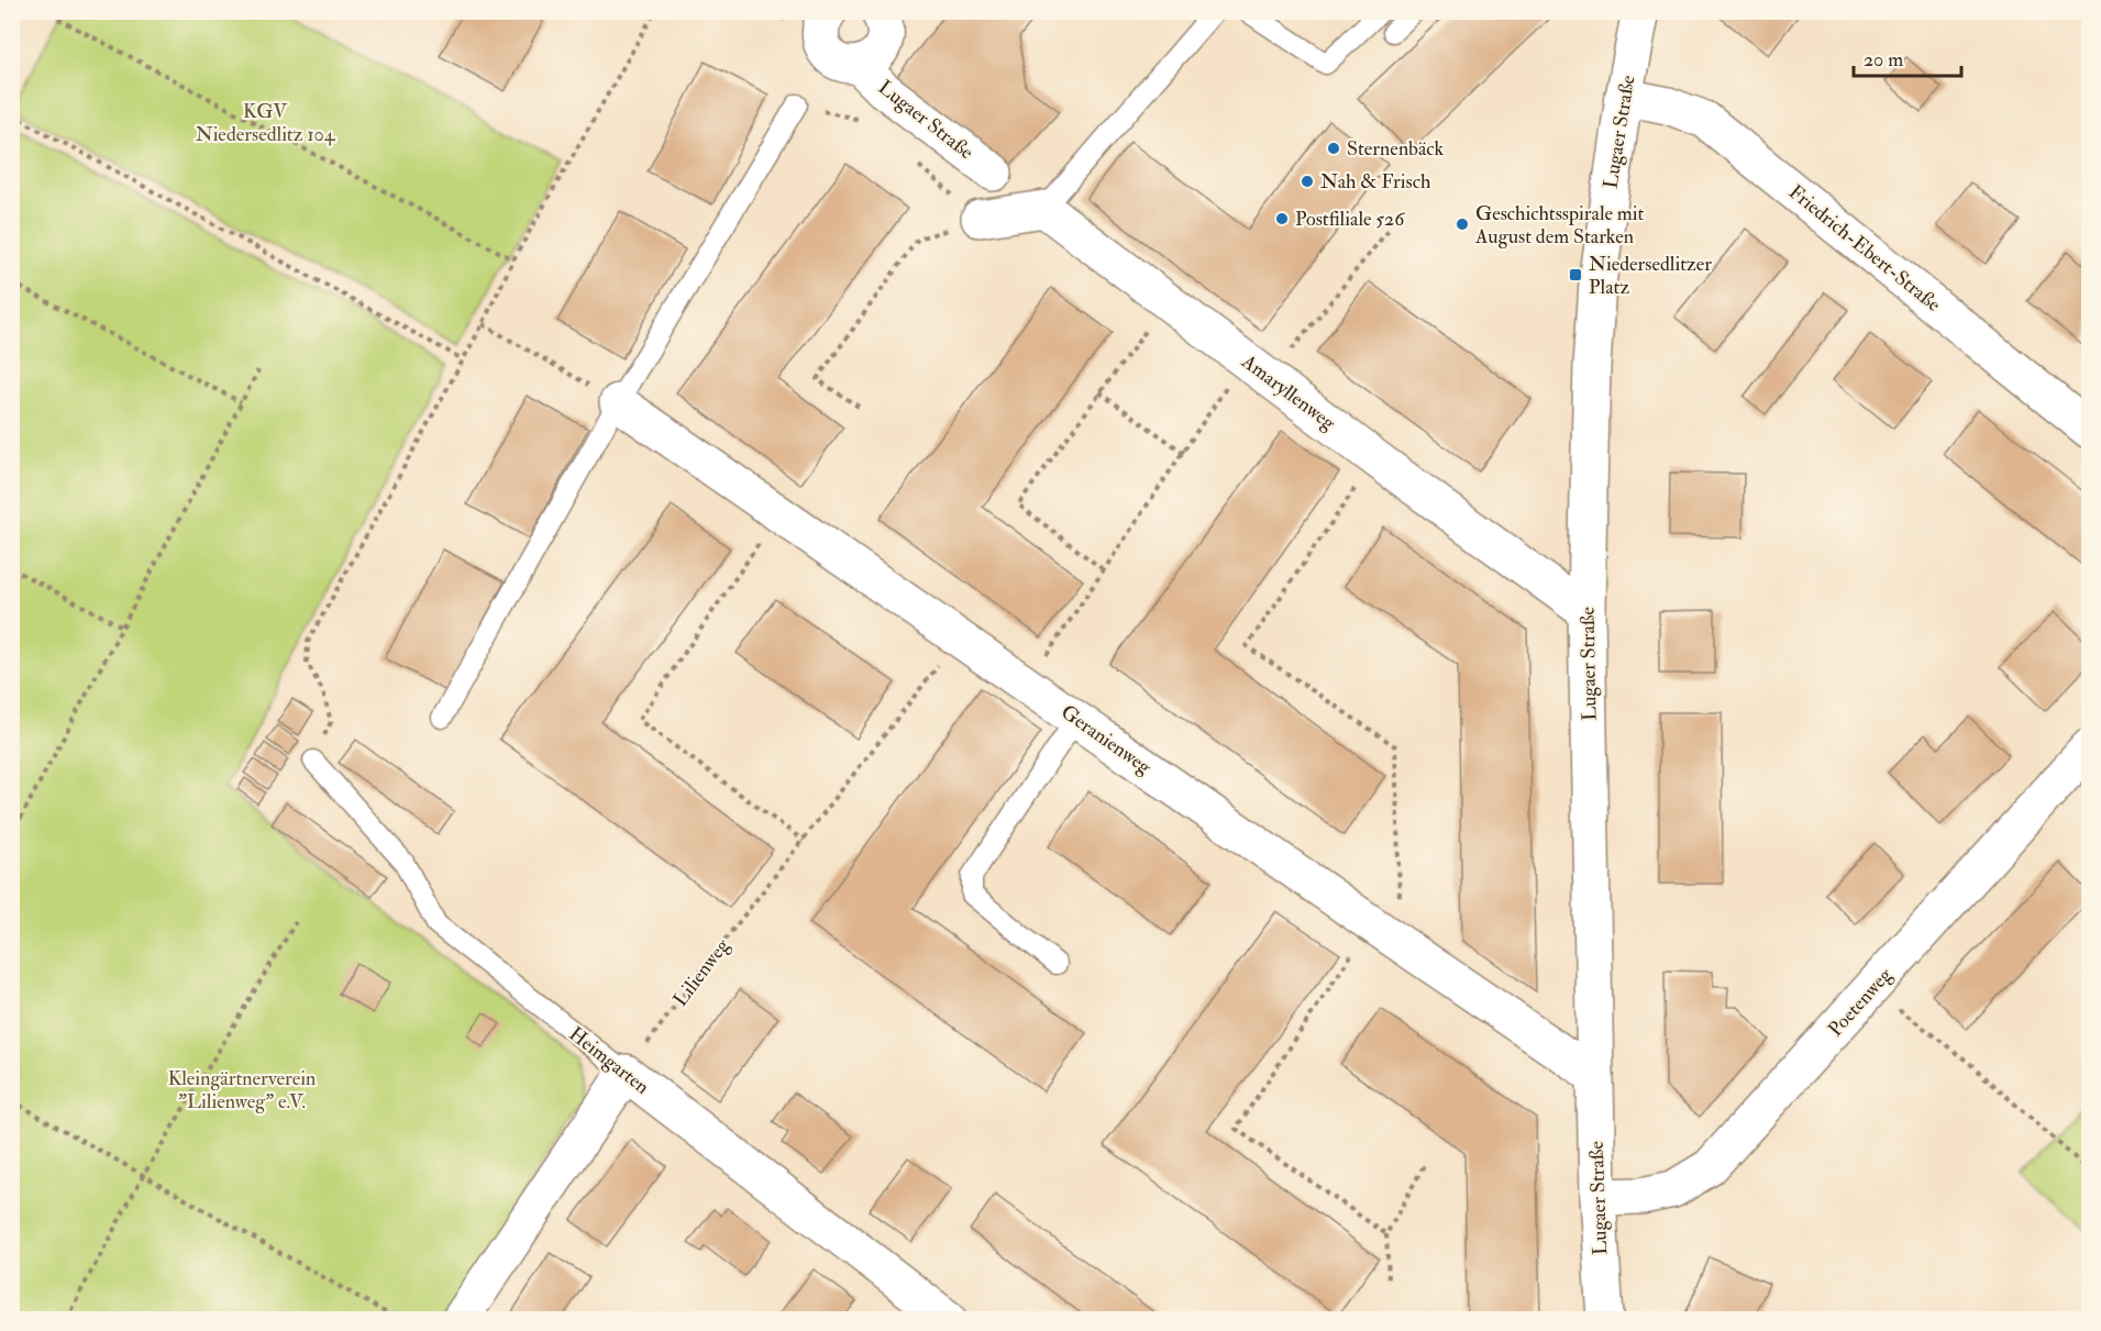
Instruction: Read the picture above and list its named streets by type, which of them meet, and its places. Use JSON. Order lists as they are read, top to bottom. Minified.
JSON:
{"streets":{"street":["Lugaer Straße","Friedrich-Ebert-Straße","Amaryllenweg","Geranienweg","Poetenweg","Heimgarten"],"path":["Lilienweg"]},"crossings":[["Lugaer Straße","Friedrich-Ebert-Straße"],["Lugaer Straße","Amaryllenweg"],["Lugaer Straße","Geranienweg"],["Lugaer Straße","Poetenweg"],["Geranienweg","Lilienweg"],["Lilienweg","Heimgarten"]],"parks":["KGV Niedersedlitz 104","Kleingärtnerverein \"Lilienweg\" e.V."],"places":{"other":["Sternenbäck","Nah & Frisch","Postfiliale 526","Geschichtsspirale mit August dem Starken"],"transit":["Niedersedlitzer Platz"]},"scale_bar":"20 m"}
